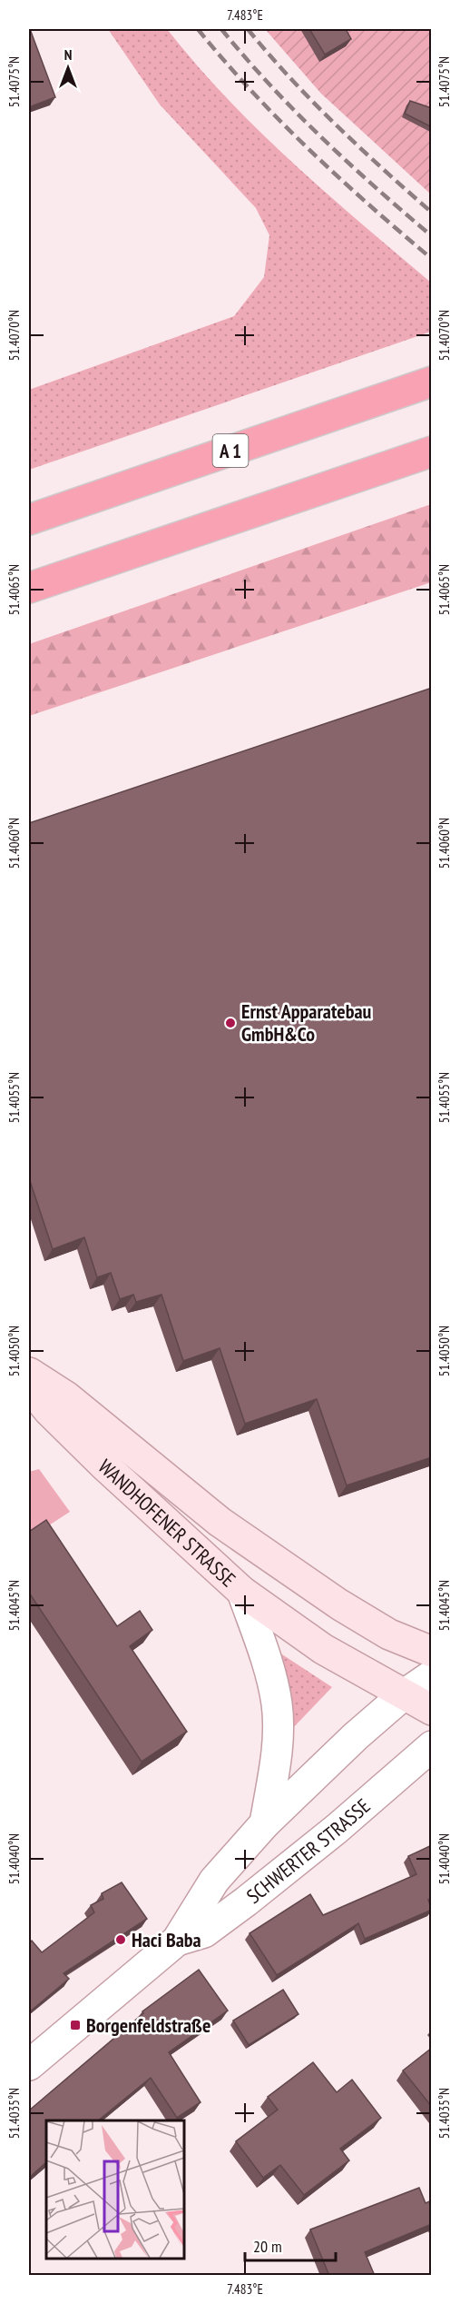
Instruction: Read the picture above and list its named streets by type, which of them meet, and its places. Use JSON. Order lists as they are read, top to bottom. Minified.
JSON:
{"streets":{"highway":["A 1"],"main road":["WANDHOFENER STRASSE"],"street":["SCHWERTER STRASSE"]},"crossings":[["WANDHOFENER STRASSE","SCHWERTER STRASSE"]],"places":{"other":["Ernst Apparatebau GmbH&Co","Haci Baba"],"transit":["Borgenfeldstraße"]},"scale_bar":"20 m","north":"top","coordinates":["7.483°E","51.4075°N","51.4070°N","51.4065°N","51.4060°N","51.4055°N","51.4050°N","51.4045°N","51.4040°N","51.4035°N"]}
